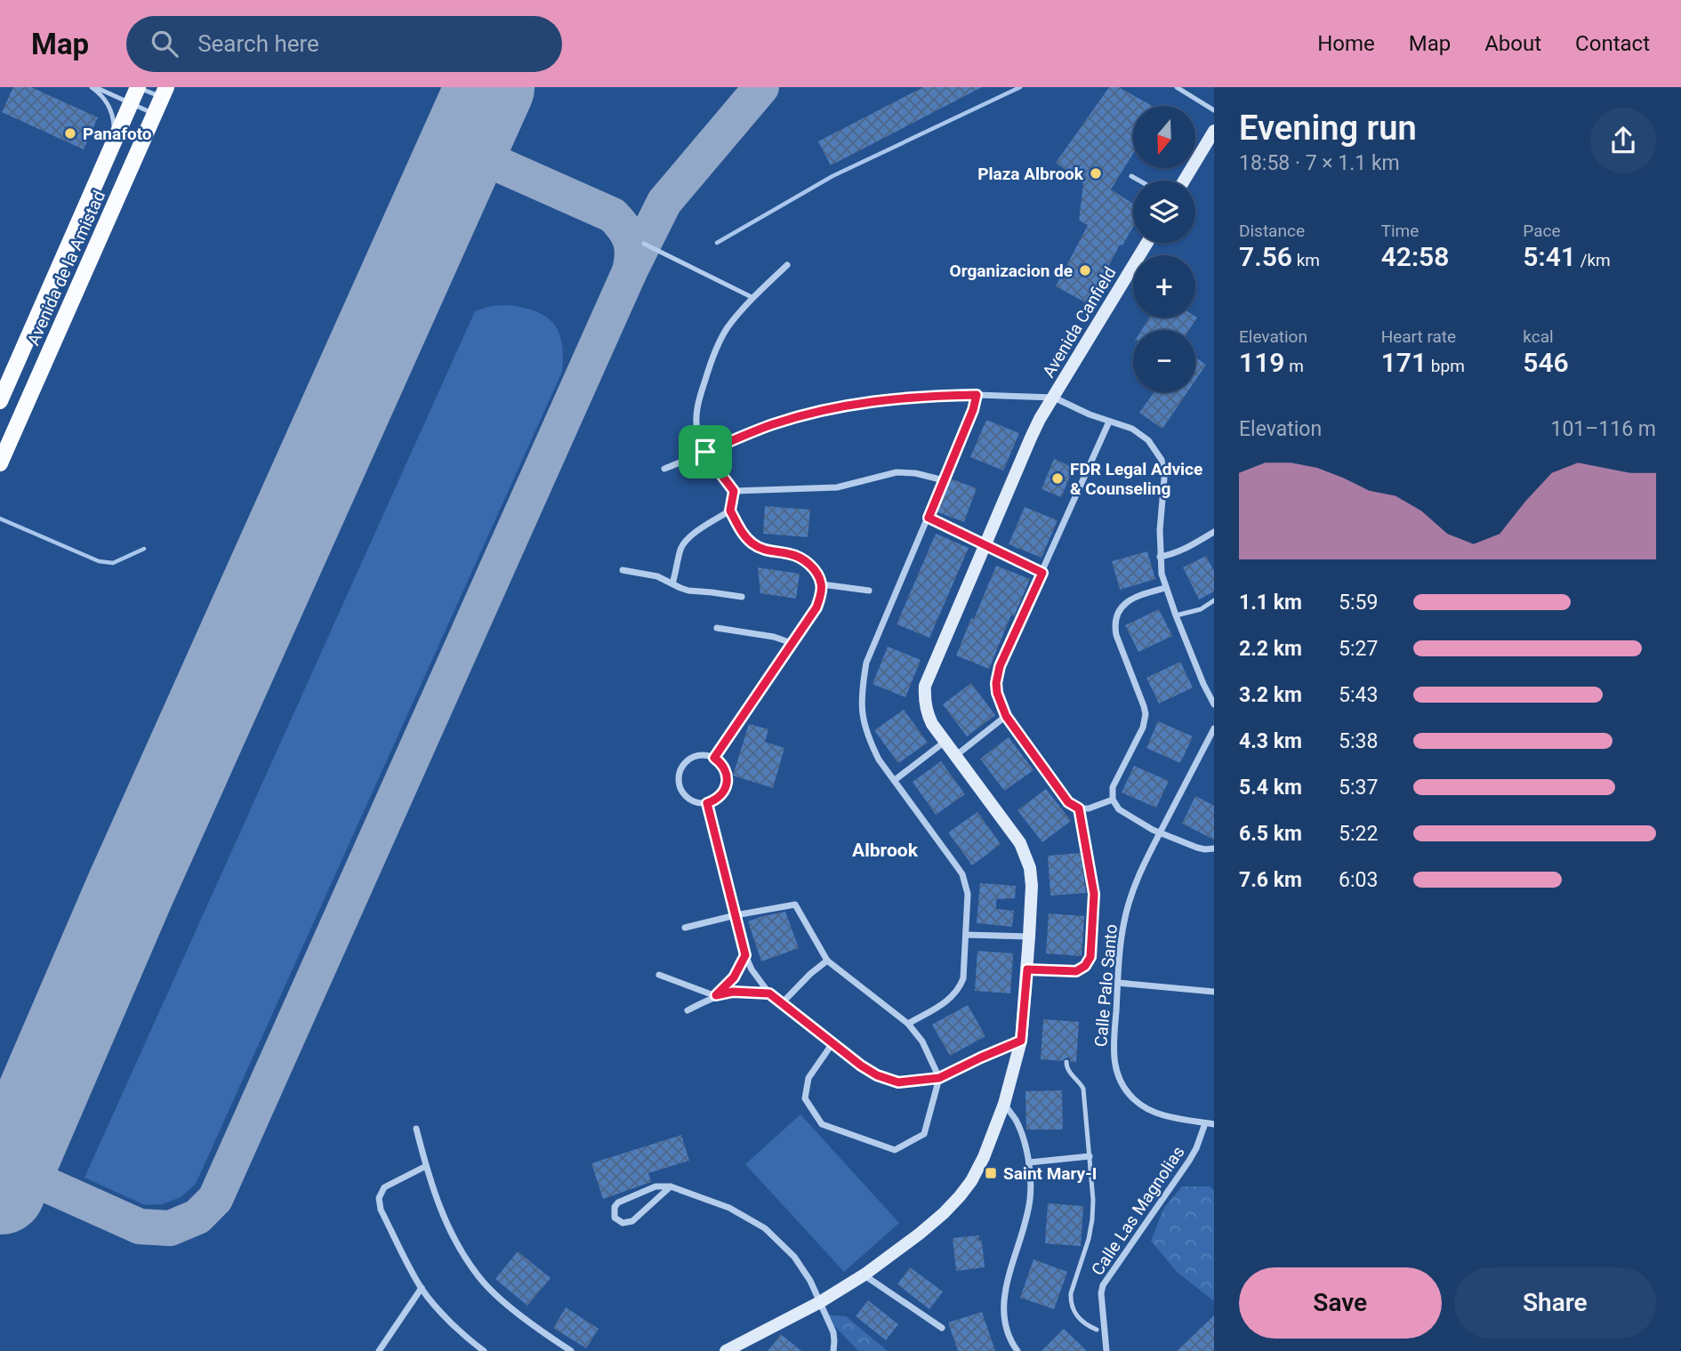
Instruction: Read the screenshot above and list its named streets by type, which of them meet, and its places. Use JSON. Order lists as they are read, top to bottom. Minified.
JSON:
{"streets":{"main road":["Avenida de la Amistad","Avenida Canfield"],"street":["Calle Palo Santo","Calle Las Magnolias"]},"crossings":[["Calle Palo Santo","Calle Las Magnolias"]],"districts":["Albrook"],"places":{"other":["Panafoto","Plaza Albrook","Organizacion de","FDR Legal Advice & Counseling"],"transit":["Saint Mary-I"]},"north":"bottom","page":{"header":"Map","search":"Search here","nav":["Home","Map","About","Contact"],"heading":["Evening run","18:58 · 7 × 1.1 km"],"map_buttons":["+","−"],"stats":[["Distance","7.56 km"],["Time","42:58"],["Pace","5:41 /km"],["Elevation","119 m"],["Heart rate","171 bpm"],["kcal","546"]],"chart":["Elevation","101–116 m"],"list":[{"name":"1.1 km","note":"5:59"},{"name":"2.2 km","note":"5:27"},{"name":"3.2 km","note":"5:43"},{"name":"4.3 km","note":"5:38"},{"name":"5.4 km","note":"5:37"},{"name":"6.5 km","note":"5:22"},{"name":"7.6 km","note":"6:03"}],"buttons":["Save","Share"]}}
